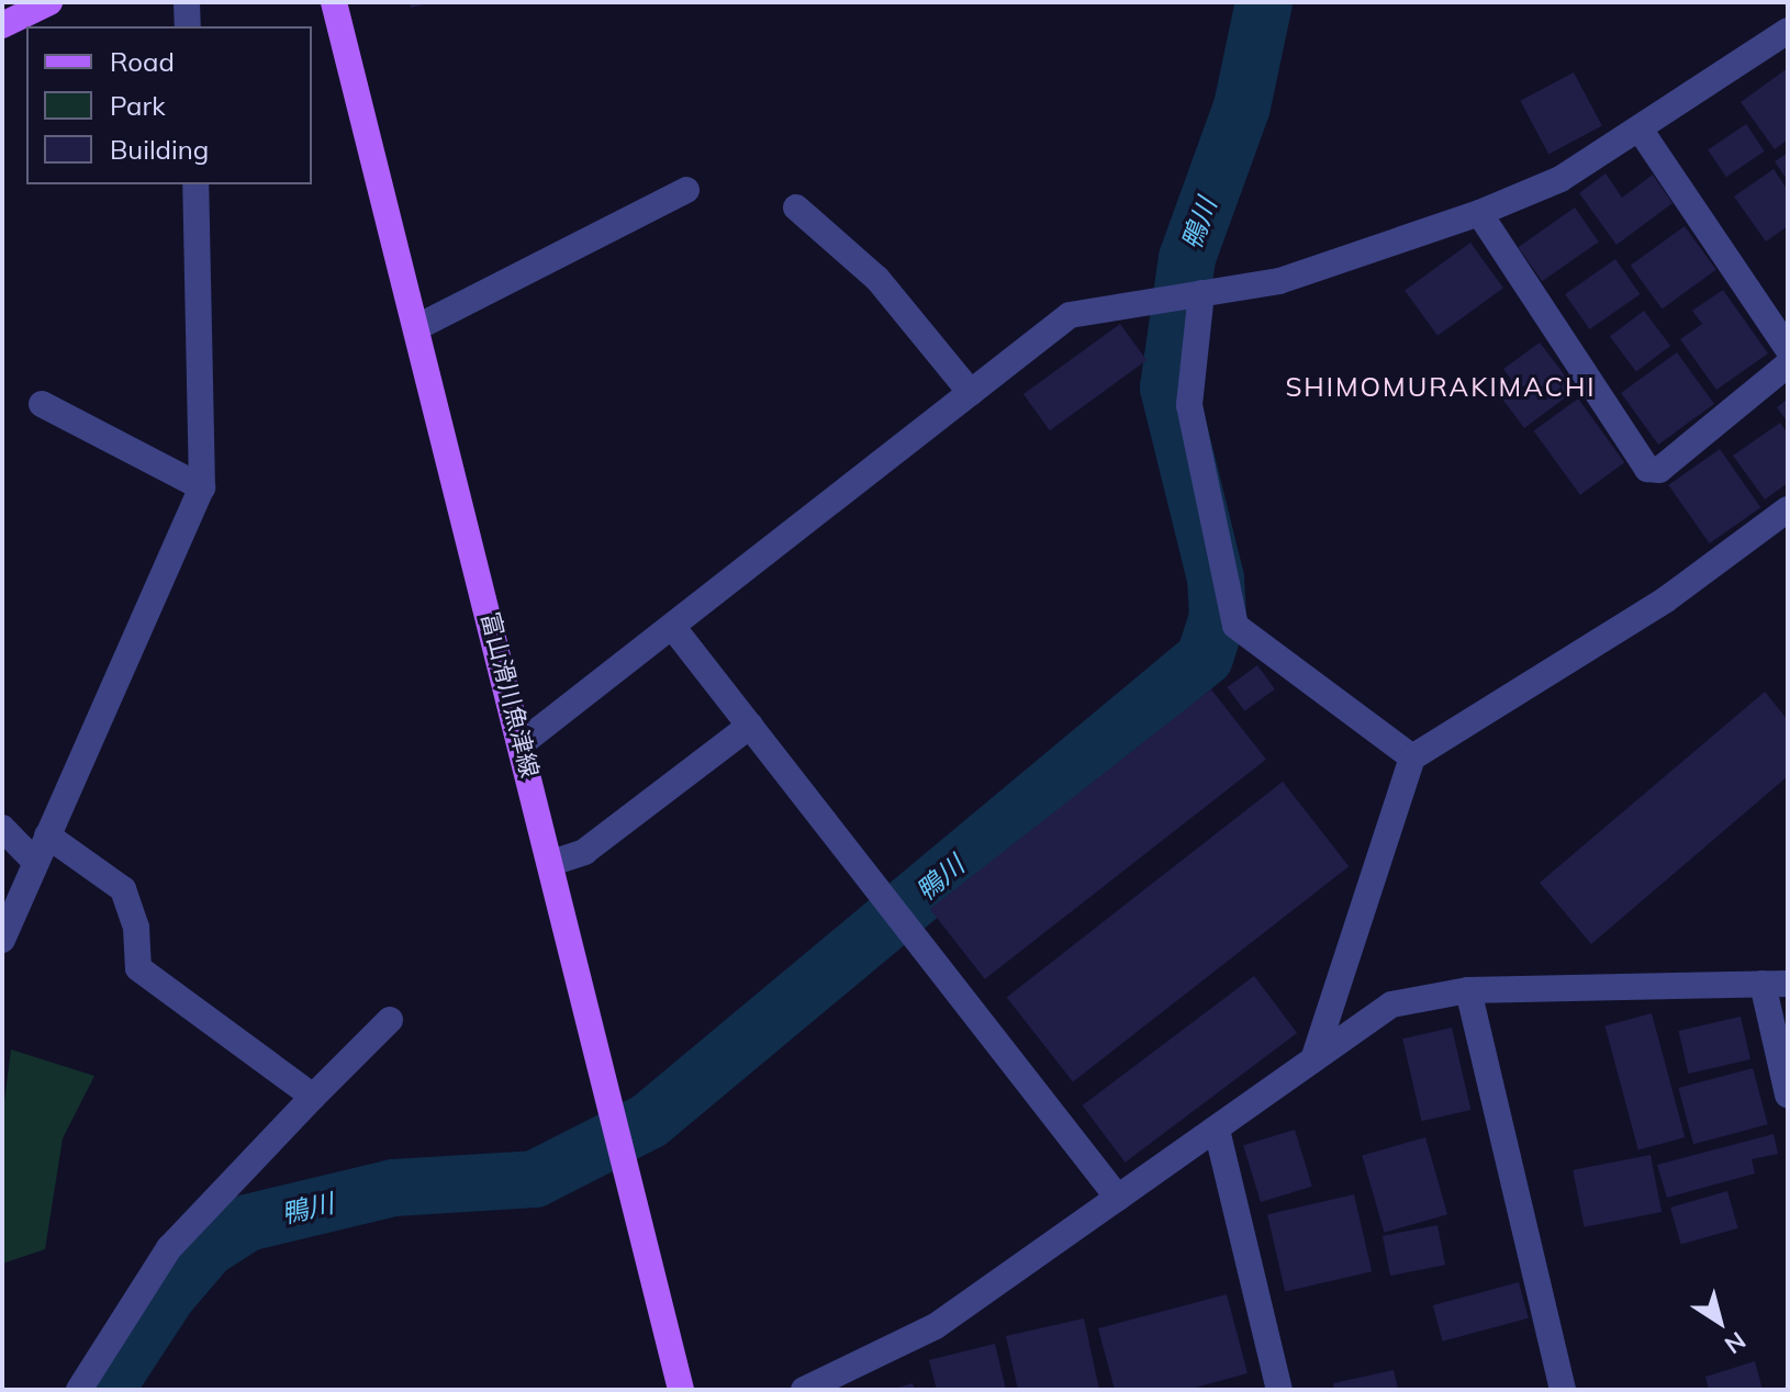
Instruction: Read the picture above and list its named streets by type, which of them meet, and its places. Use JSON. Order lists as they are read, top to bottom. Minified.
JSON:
{"streets":{"main road":["富山滑川魚津線"]},"districts":["SHIMOMURAKIMACHI"],"water":["鴨川"],"legend":["Road","Park","Building"],"north":"bottom right"}
